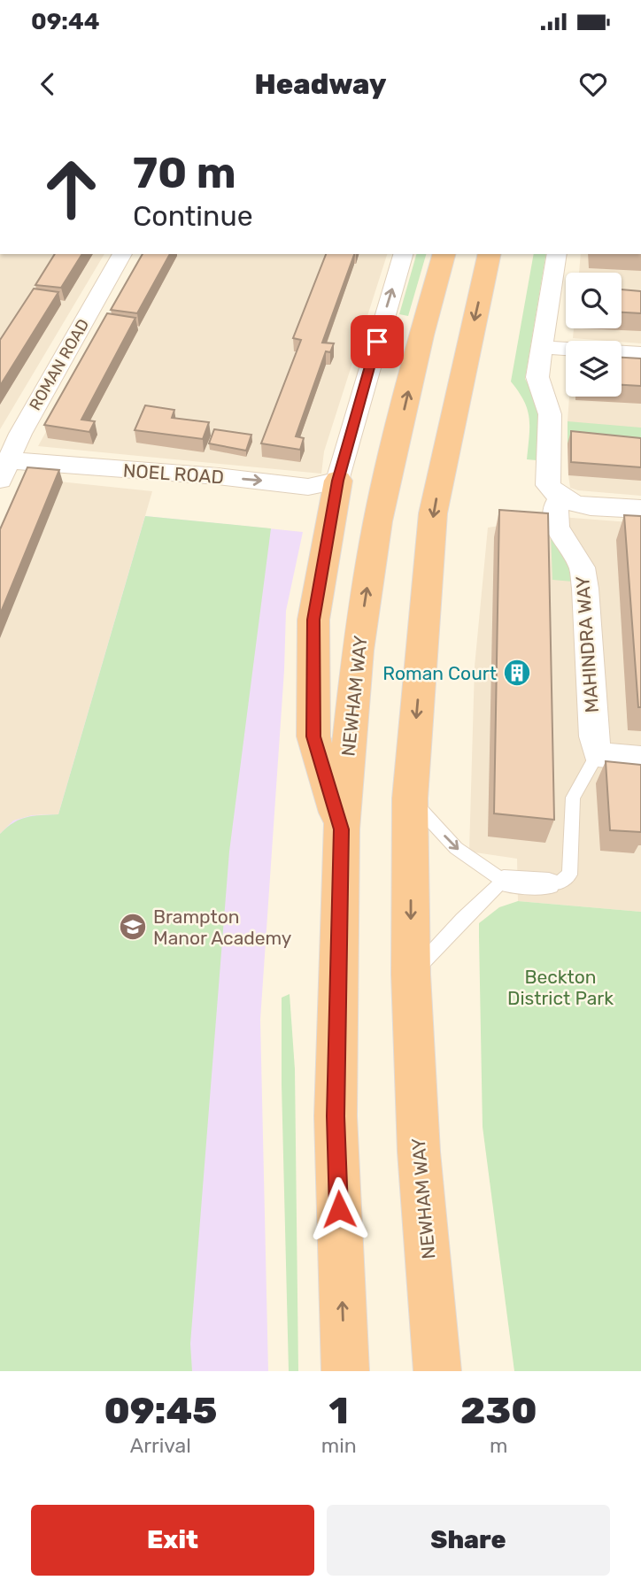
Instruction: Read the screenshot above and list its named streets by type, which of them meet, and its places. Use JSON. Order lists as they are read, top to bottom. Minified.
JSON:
{"streets":{"highway":["NEWHAM WAY"],"street":["ROMAN ROAD","NOEL ROAD","MAHINDRA WAY"]},"crossings":[["ROMAN ROAD","NOEL ROAD"]],"one_way":["NOEL ROAD"],"parks":["Beckton District Park"],"places":{"building":["Roman Court"],"school or university":["Brampton Manor Academy"]},"page":{"status":"09:44","header":"Headway","turn":["70 m","Continue"],"eta":["09:45","Arrival","1","min","230","m"],"buttons":["Exit","Share"]}}
